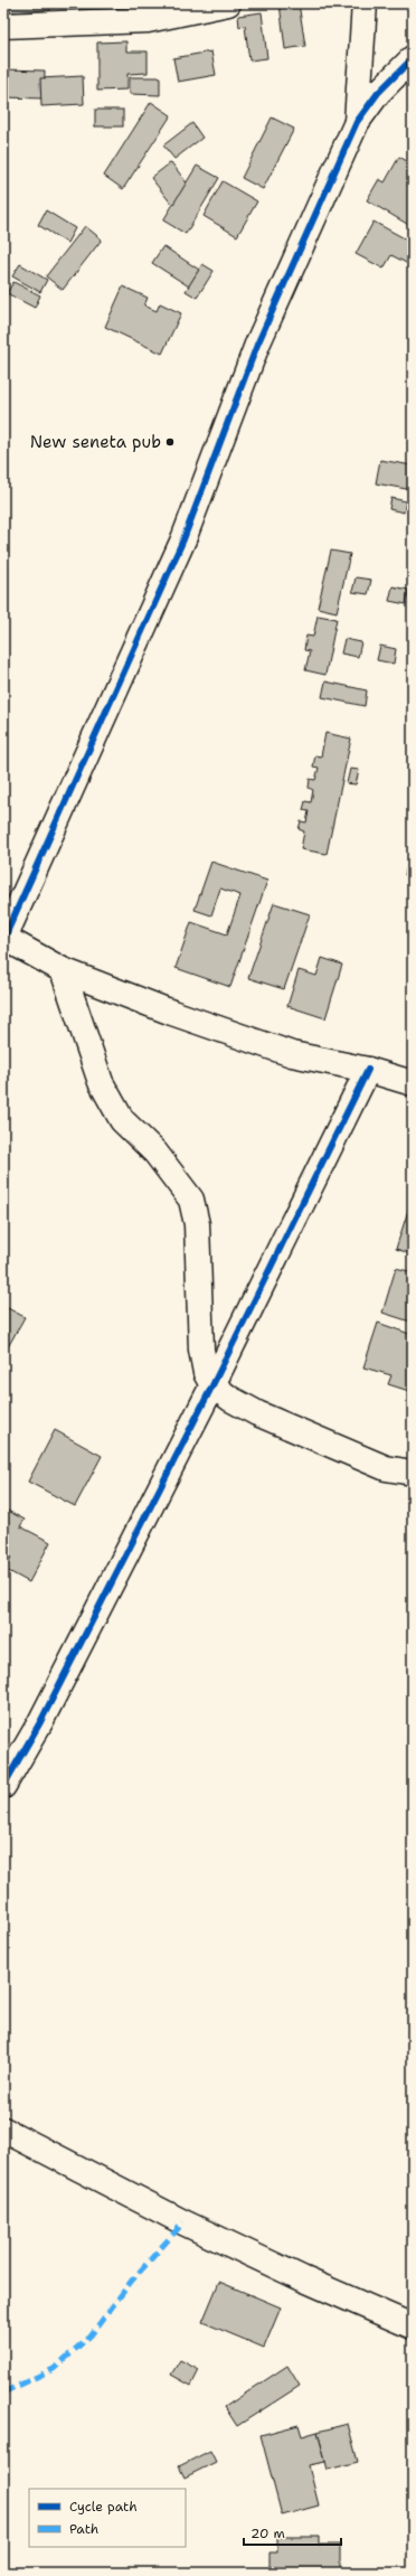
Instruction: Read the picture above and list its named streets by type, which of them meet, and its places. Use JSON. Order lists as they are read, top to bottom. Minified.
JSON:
{"places":["New seneta pub"],"legend":["Cycle path","Path"],"scale_bar":"20 m"}
